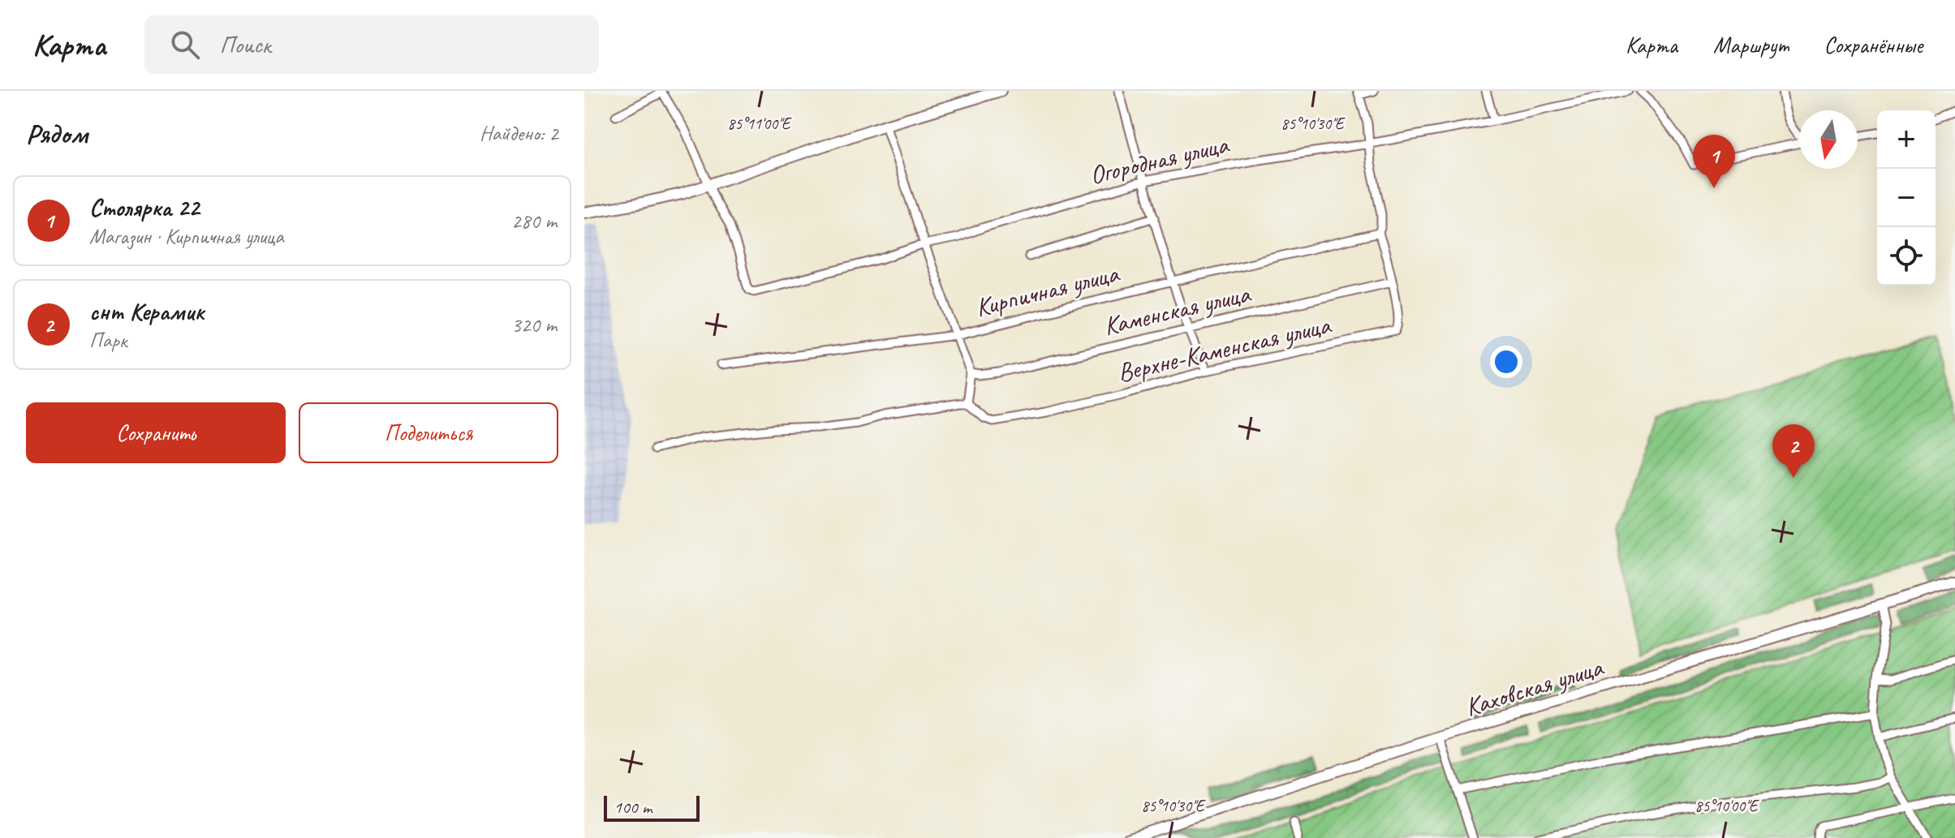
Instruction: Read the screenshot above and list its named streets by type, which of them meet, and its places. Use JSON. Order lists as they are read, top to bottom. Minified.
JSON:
{"streets":{"main road":["Каховская улица"],"street":["Огородная улица","Кирпичная улица","Каменская улица","Верхне-Каменская улица"]},"crossings":[["Огородная улица","Верхне-Каменская улица"],["Кирпичная улица","Верхне-Каменская улица"],["Каменская улица","Верхне-Каменская улица"]],"scale_bar":"100 m","north":"bottom","page":{"header":"Карта","search":"Поиск","nav":["Карта","Маршрут","Сохранённые"],"heading":["Рядом","Найдено: 2"],"map_buttons":["+","−"],"pins":["1","2"],"list":[{"mark":"1","name":"Столярка 22","note":"Магазин · Кирпичная улица","value":"280 m"},{"mark":"2","name":"снт Керамик","note":"Парк","value":"320 m"}],"buttons":["Сохранить","Поделиться"],"scale":"100 m"},"coordinates":["85°11'00\"E","85°10'30\"E","85°10'00\"E"]}
